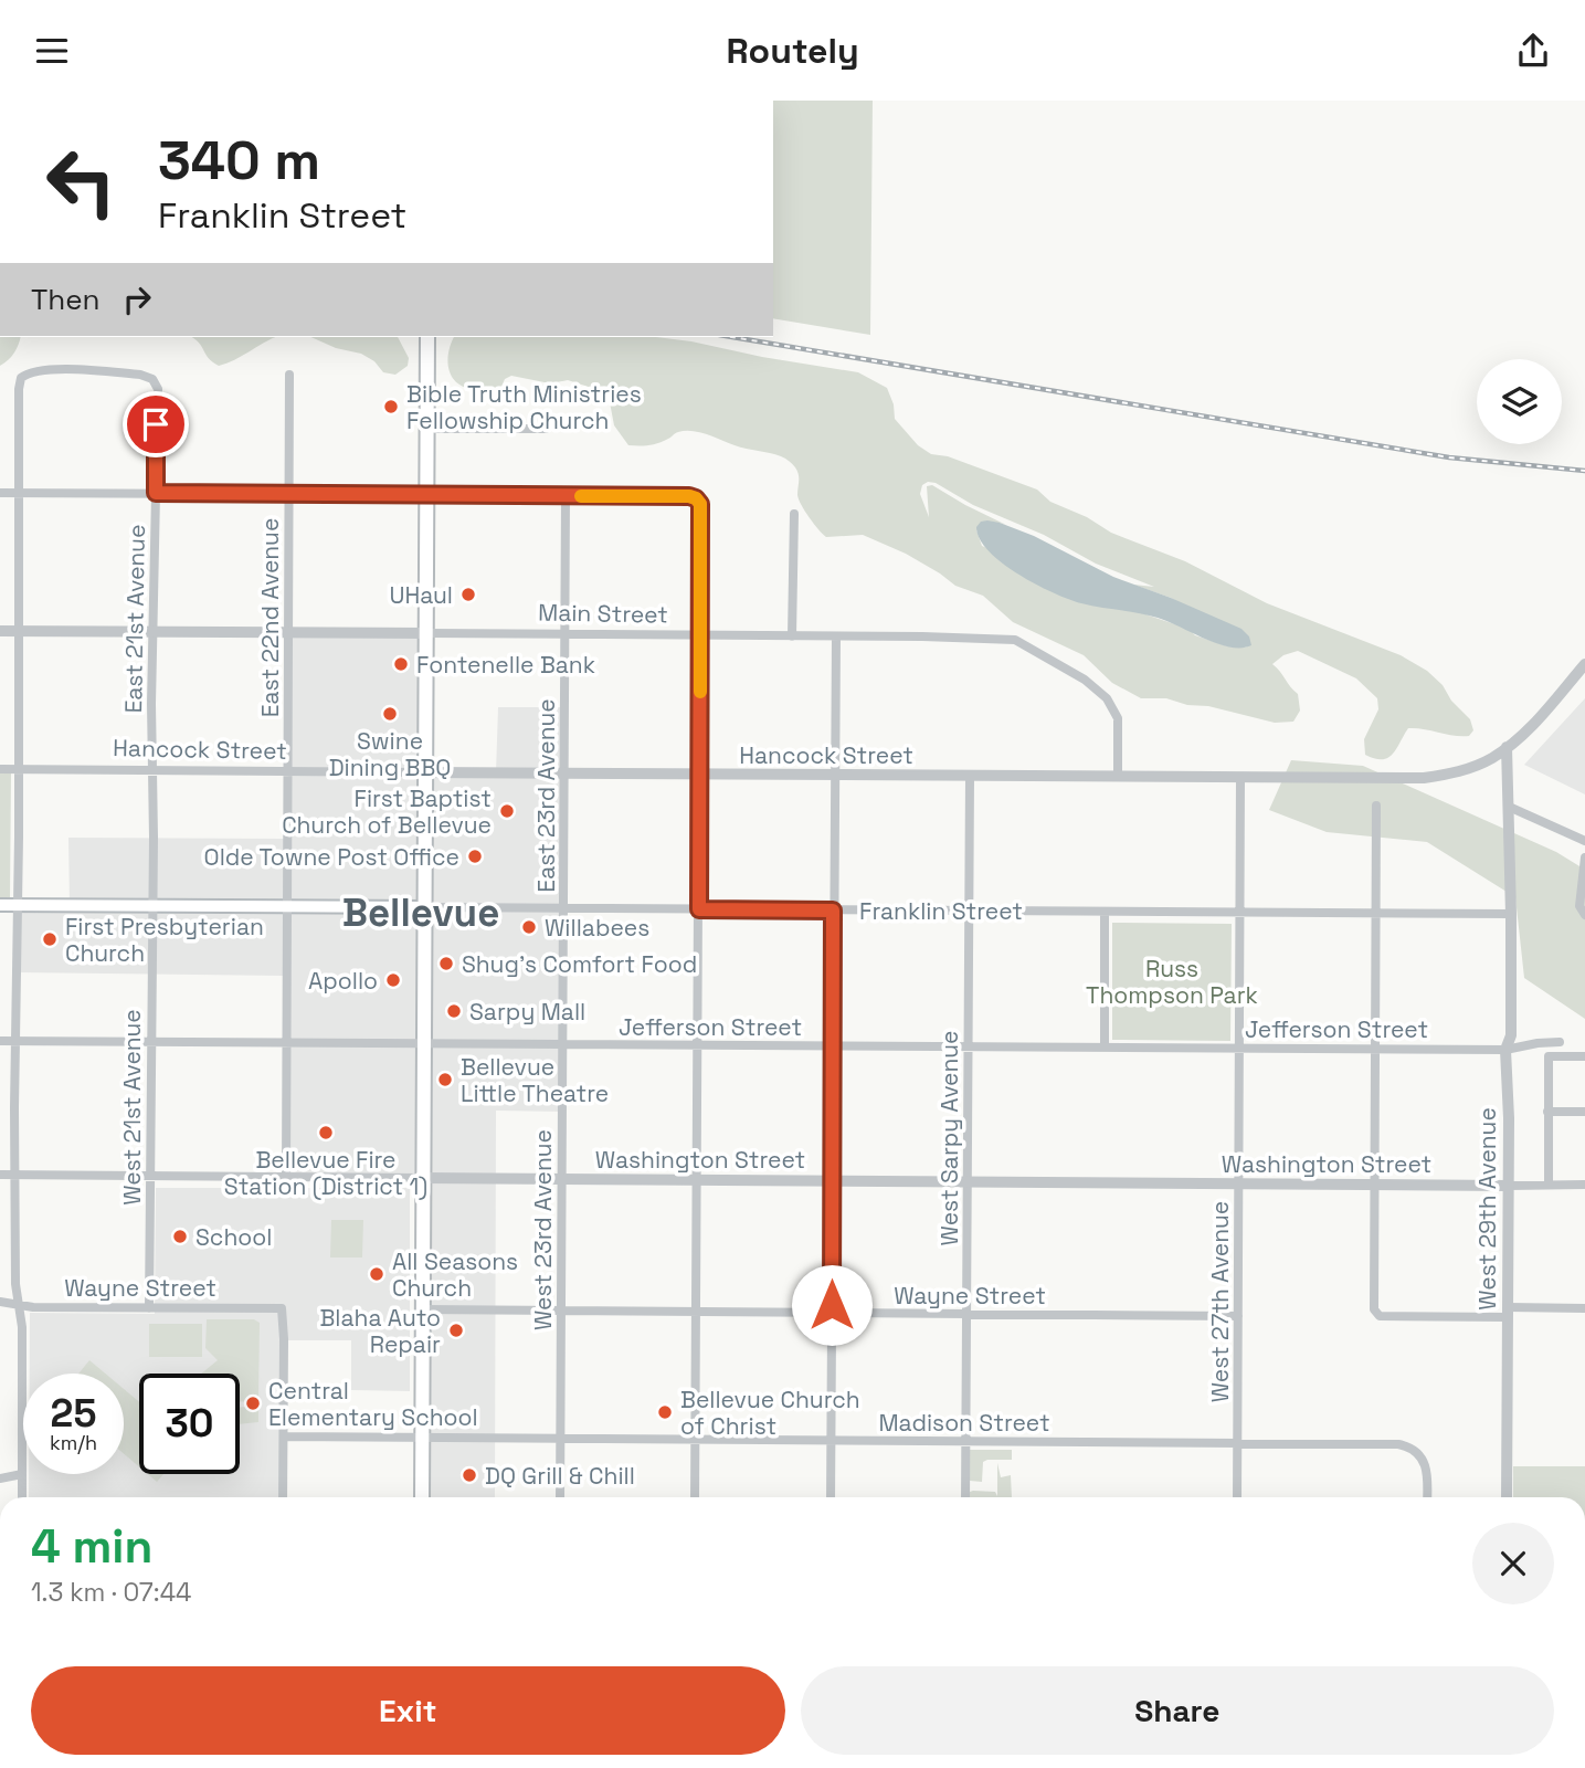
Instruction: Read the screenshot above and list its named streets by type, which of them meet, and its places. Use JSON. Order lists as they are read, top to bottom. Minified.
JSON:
{"streets":{"main road":["Franklin Street"],"street":["Main Street","East 22nd Avenue","East 21st Avenue","Hancock Street","East 23rd Avenue","Jefferson Street","West 21st Avenue","West Sarpy Avenue","Washington Street","West 29th Avenue","West 23rd Avenue","Wayne Street","West 27th Avenue","Madison Street"]},"crossings":[["Main Street","East 22nd Avenue"],["Main Street","East 21st Avenue"],["Main Street","Hancock Street"],["Main Street","East 23rd Avenue"],["East 22nd Avenue","Hancock Street"],["East 22nd Avenue","Franklin Street"],["East 22nd Avenue","Jefferson Street"],["East 22nd Avenue","Washington Street"],["East 21st Avenue","Hancock Street"],["East 21st Avenue","Franklin Street"],["East 21st Avenue","West 21st Avenue"],["Hancock Street","East 23rd Avenue"],["Hancock Street","West Sarpy Avenue"],["Hancock Street","West 29th Avenue"],["Hancock Street","West 27th Avenue"],["East 23rd Avenue","Franklin Street"],["East 23rd Avenue","West 23rd Avenue"],["Franklin Street","West 21st Avenue"],["Franklin Street","West Sarpy Avenue"],["Franklin Street","West 29th Avenue"],["Franklin Street","West 23rd Avenue"],["Franklin Street","West 27th Avenue"],["Jefferson Street","West 21st Avenue"],["Jefferson Street","West Sarpy Avenue"],["Jefferson Street","West 29th Avenue"],["Jefferson Street","West 23rd Avenue"],["Jefferson Street","West 27th Avenue"],["West 21st Avenue","Washington Street"],["West 21st Avenue","Wayne Street"],["West Sarpy Avenue","Washington Street"],["West Sarpy Avenue","Wayne Street"],["West Sarpy Avenue","Madison Street"],["Washington Street","West 29th Avenue"],["Washington Street","West 23rd Avenue"],["Washington Street","West 27th Avenue"],["West 23rd Avenue","Wayne Street"],["West 23rd Avenue","Madison Street"],["Wayne Street","West 27th Avenue"],["Wayne Street","Madison Street"],["West 27th Avenue","Madison Street"]],"districts":["Bellevue"],"parks":["Russ Thompson Park"],"places":["Bible Truth Ministries Fellowship Church","UHaul","Fontenelle Bank","Swine Dining BBQ","First Baptist Church of Bellevue","Olde Towne Post Office","Willabees","First Presbyterian Church","Shug's Comfort Food","Apollo","Sarpy Mall","Bellevue Little Theatre","Bellevue Fire Station (District 1)","School","All Seasons Church","Blaha Auto Repair","Central Elementary School","Bellevue Church of Christ","DQ Grill & Chill"],"page":{"header":"Routely","turn":["340 m","Franklin Street"],"then":"Then","speed":"25 km/h","limit":"30","heading":["4 min","1.3 km · 07:44"],"buttons":["Exit","Share"]}}
